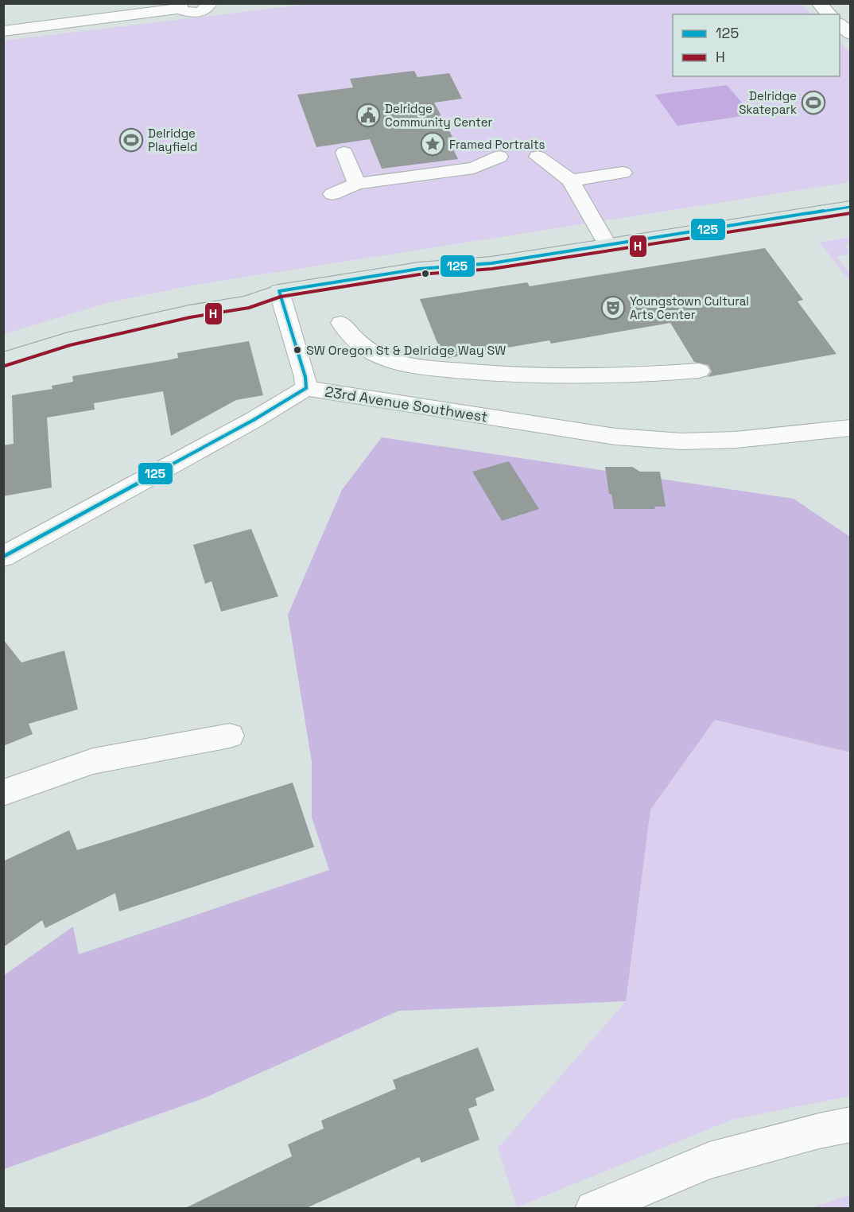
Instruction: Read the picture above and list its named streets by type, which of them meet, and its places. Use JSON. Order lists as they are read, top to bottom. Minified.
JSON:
{"streets":{"street":["23rd Avenue Southwest"]},"places":{"sports":["Delridge Skatepark","Delridge Playfield"],"public building":["Delridge Community Center"],"place":["Framed Portraits"],"theatre":["Youngstown Cultural Arts Center"],"other":["SW Oregon St & Delridge Way SW"]},"lines":["transit line 125","transit line H"],"legend":["125","H"]}
